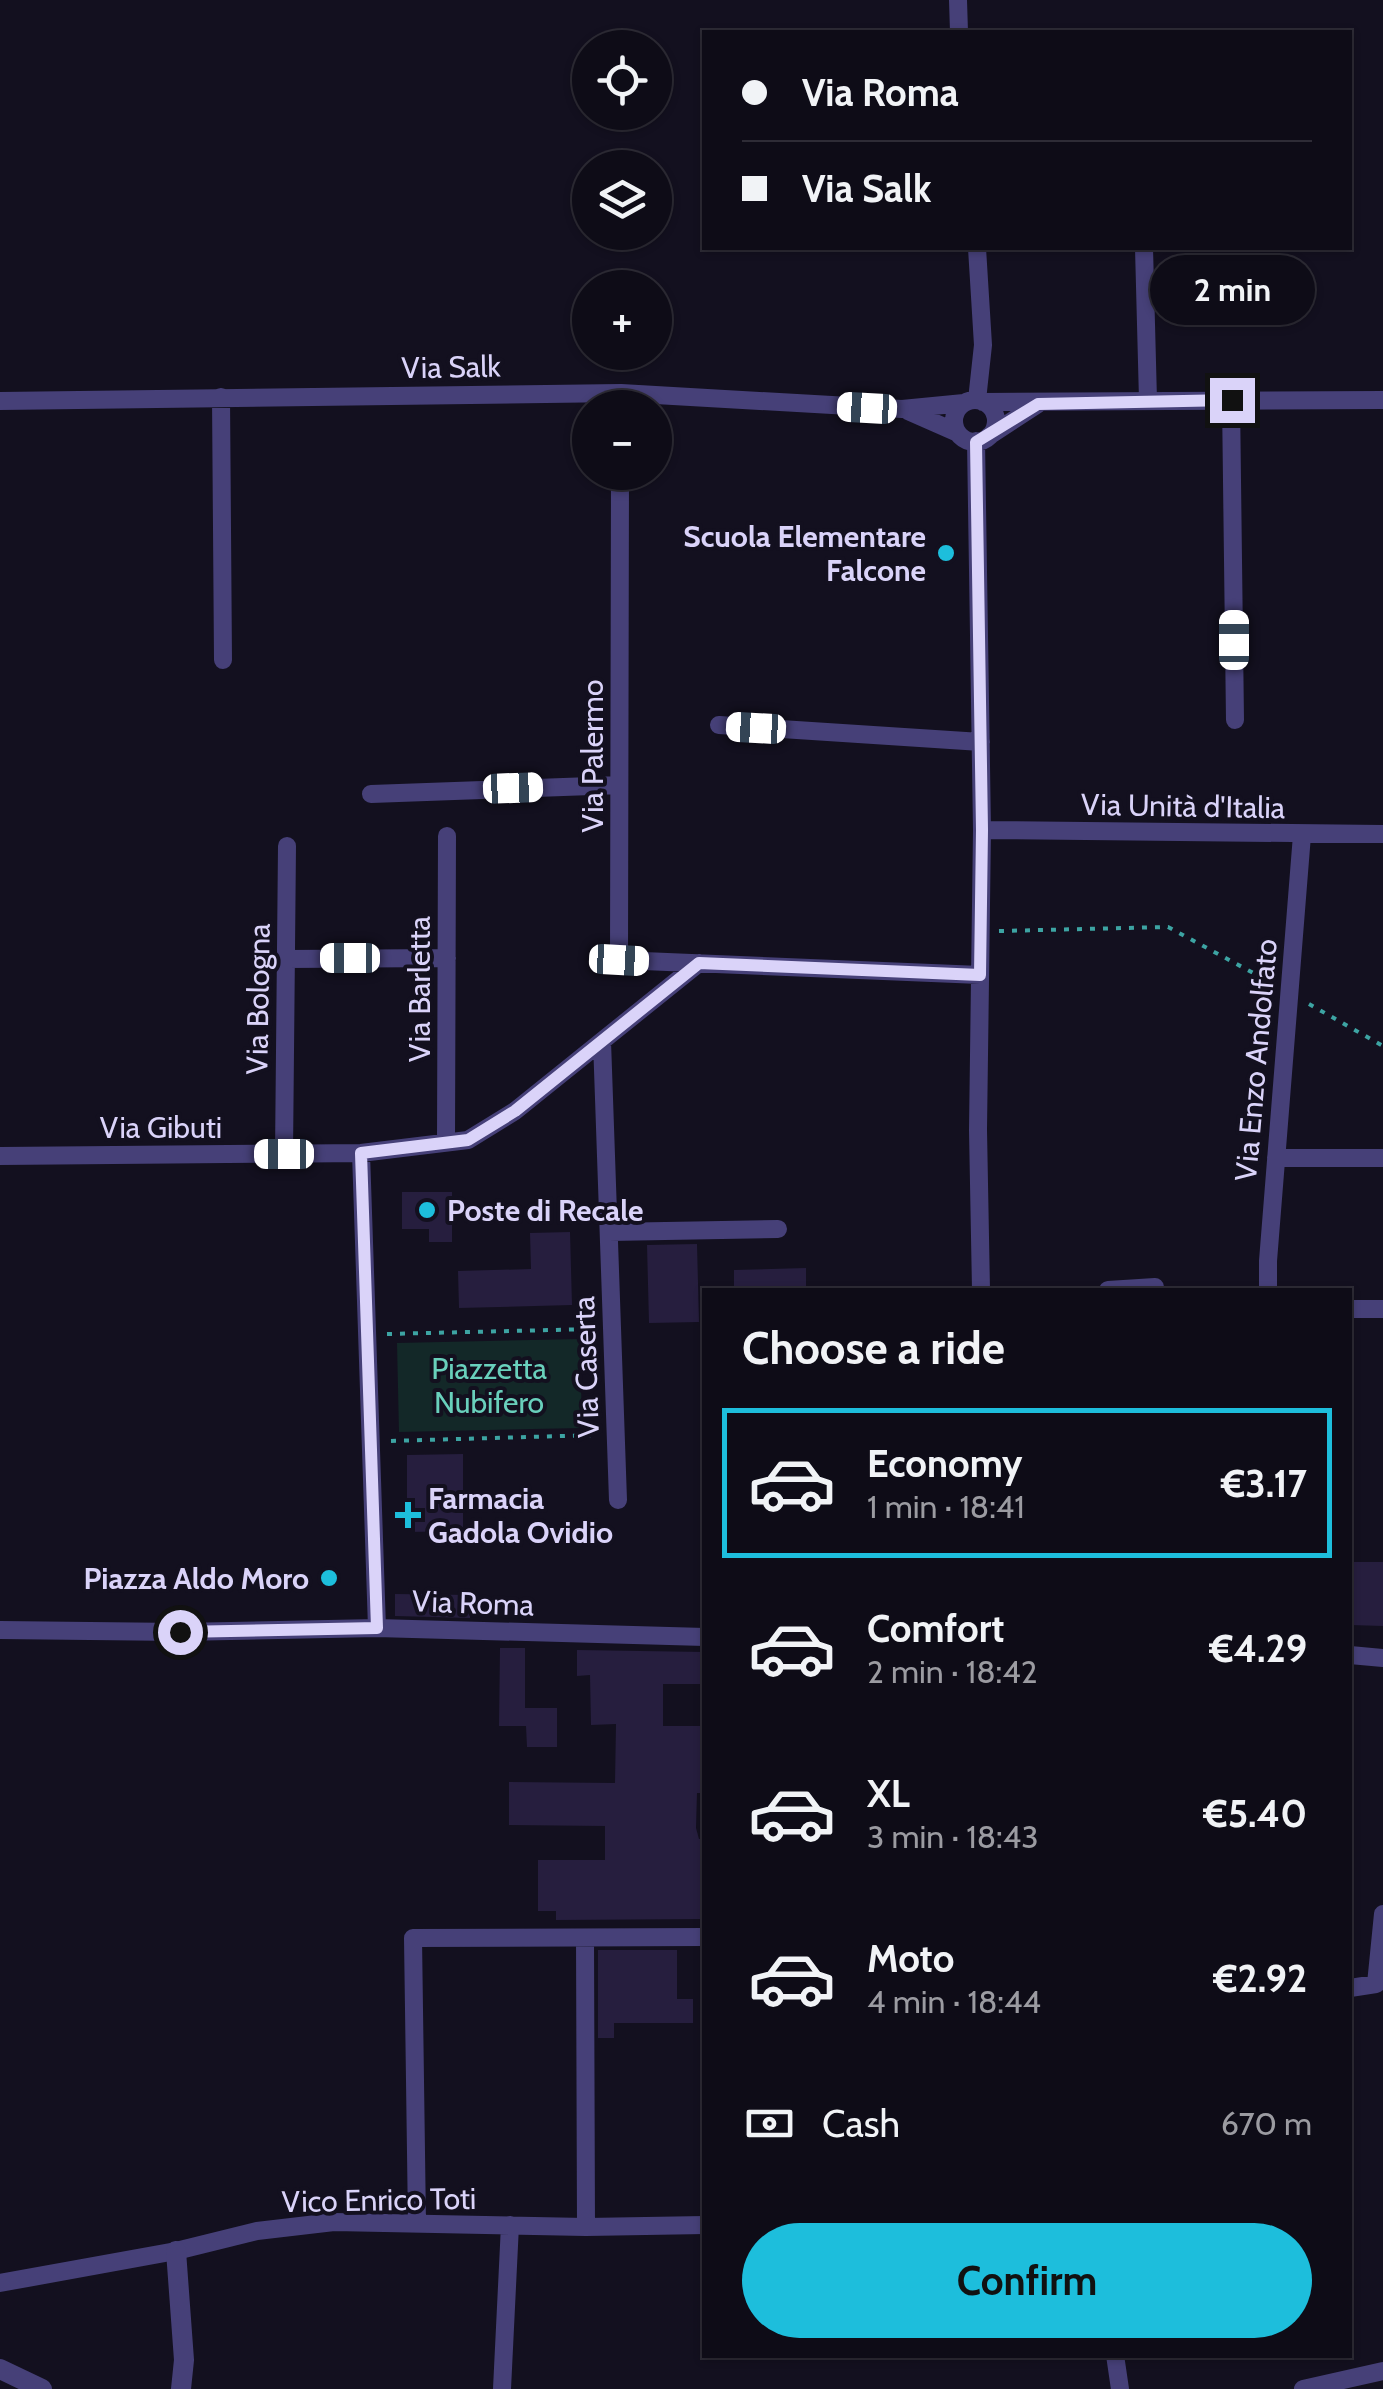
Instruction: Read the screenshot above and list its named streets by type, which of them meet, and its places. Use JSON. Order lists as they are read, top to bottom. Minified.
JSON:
{"streets":{"street":["Via Salk","Via Palermo","Via Unità d'Italia","Via Barletta","Via Bologna","Via Enzo Andolfato","Via Gibuti","Via Caserta","Via Roma","Vico Enrico Toti"]},"crossings":[["Via Palermo","Via Gibuti"],["Via Unità d'Italia","Via Enzo Andolfato"],["Via Barletta","Via Gibuti"],["Via Bologna","Via Gibuti"],["Via Gibuti","Via Caserta"]],"parks":["Piazzetta Nubifero"],"places":{"other":["Scuola Elementare Falcone","Poste di Recale","Piazza Aldo Moro"],"health":["Farmacia Gadola Ovidio"]},"page":{"map_buttons":["+","−"],"banner":["Via Roma","Via Salk"],"bubble":"2 min","heading":"Choose a ride","list":[{"name":"Economy","note":"1 min · 18:41","value":"€3.17"},{"name":"Comfort","note":"2 min · 18:42","value":"€4.29"},{"name":"XL","note":"3 min · 18:43","value":"€5.40"},{"name":"Moto","note":"4 min · 18:44","value":"€2.92"}],"pay":["Cash","670 m"],"buttons":"Confirm"}}
